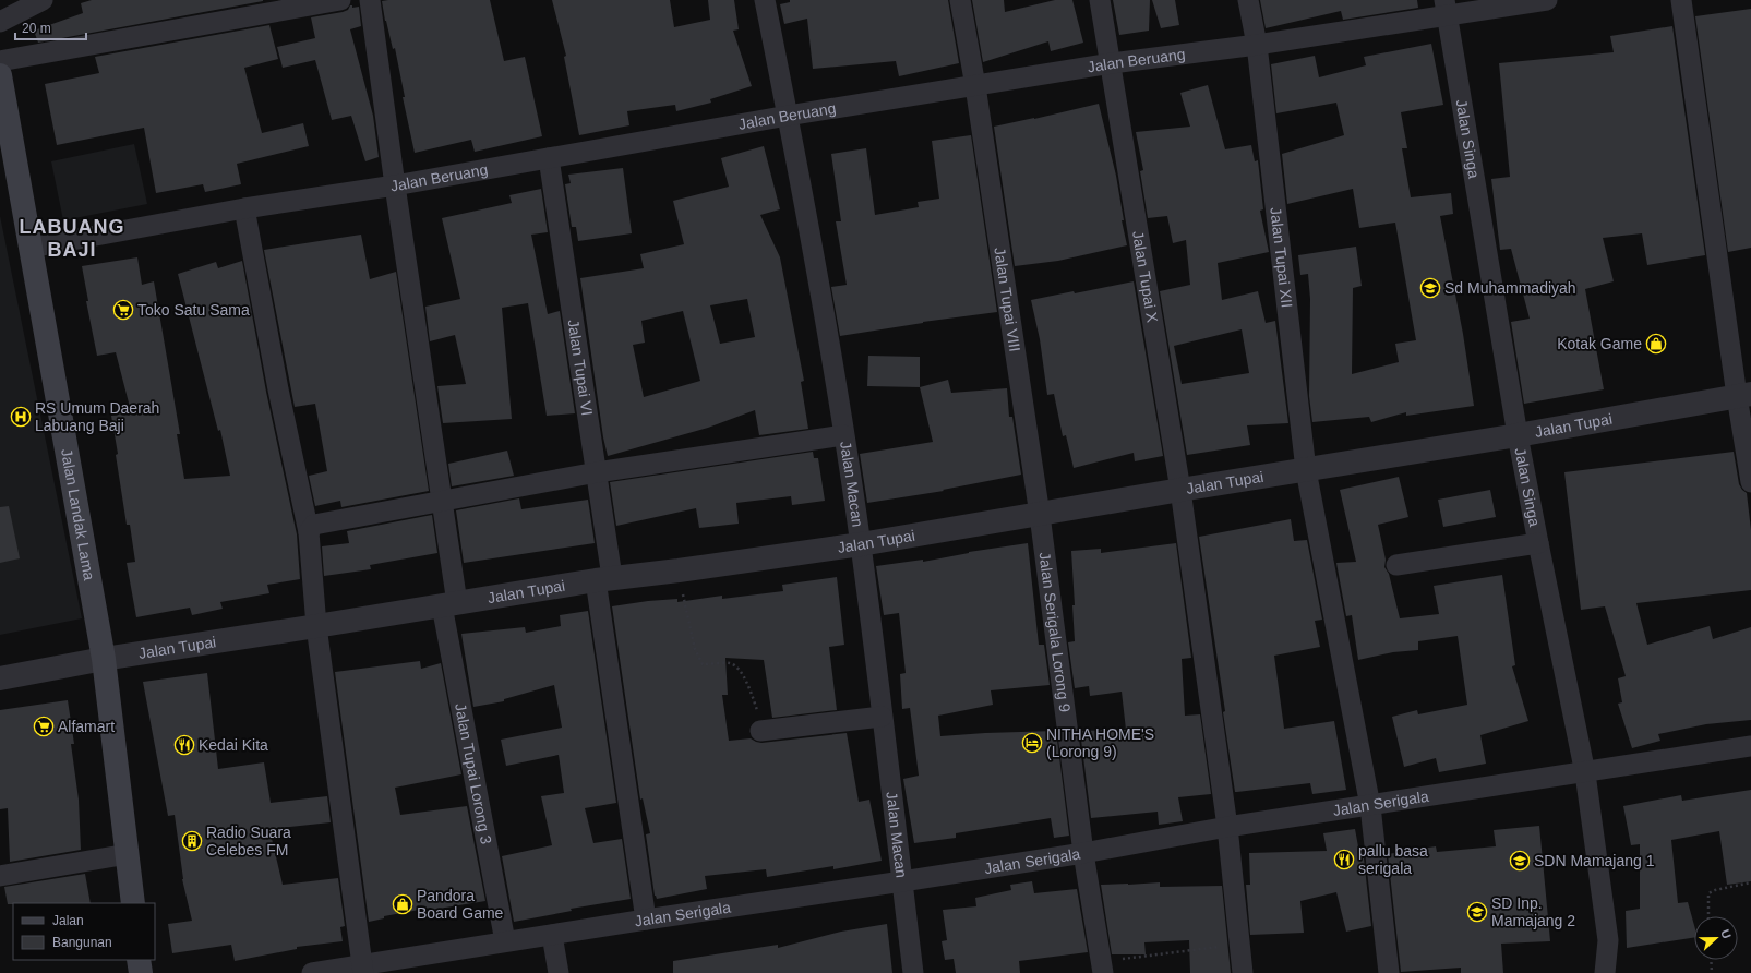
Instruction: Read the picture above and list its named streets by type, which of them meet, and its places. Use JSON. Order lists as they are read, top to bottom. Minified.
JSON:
{"streets":{"main road":["Jalan Landak Lama"],"street":["Jalan Beruang","Jalan Singa","Jalan Tupai XII","Jalan Tupai X","Jalan Tupai VIII","Jalan Tupai VI","Jalan Tupai","Jalan Macan","Jalan Serigala Lorong 9","Jalan Tupai Lorong 3","Jalan Serigala"]},"crossings":[["Jalan Beruang","Jalan Singa"],["Jalan Beruang","Jalan Tupai XII"],["Jalan Beruang","Jalan Tupai X"],["Jalan Beruang","Jalan Tupai VIII"],["Jalan Beruang","Jalan Tupai VI"],["Jalan Beruang","Jalan Macan"],["Jalan Beruang","Jalan Landak Lama"],["Jalan Beruang","Jalan Tupai Lorong 3"],["Jalan Singa","Jalan Tupai"],["Jalan Singa","Jalan Serigala"],["Jalan Tupai XII","Jalan Tupai"],["Jalan Tupai XII","Jalan Serigala"],["Jalan Tupai X","Jalan Tupai"],["Jalan Tupai X","Jalan Serigala"],["Jalan Tupai VIII","Jalan Tupai"],["Jalan Tupai VIII","Jalan Serigala Lorong 9"],["Jalan Tupai VI","Jalan Tupai"],["Jalan Tupai VI","Jalan Serigala"],["Jalan Tupai","Jalan Macan"],["Jalan Tupai","Jalan Landak Lama"],["Jalan Tupai","Jalan Serigala Lorong 9"],["Jalan Tupai","Jalan Tupai Lorong 3"],["Jalan Macan","Jalan Serigala"],["Jalan Serigala Lorong 9","Jalan Serigala"],["Jalan Tupai Lorong 3","Jalan Serigala"]],"districts":["LABUANG BAJI"],"places":{"school or university":["Sd Muhammadiyah","SDN Mamajang 1","SD Inp. Mamajang 2"],"supermarket":["Toko Satu Sama","Alfamart"],"shop":["Kotak Game","Pandora Board Game"],"hospital":["RS Umum Daerah Labuang Baji"],"hotel":["NITHA HOME'S (Lorong 9)"],"restaurant":["Kedai Kita","pallu basa serigala"],"building":["Radio Suara Celebes FM"]},"legend":["Jalan","Bangunan"],"scale_bar":"20 m","north":"right"}
